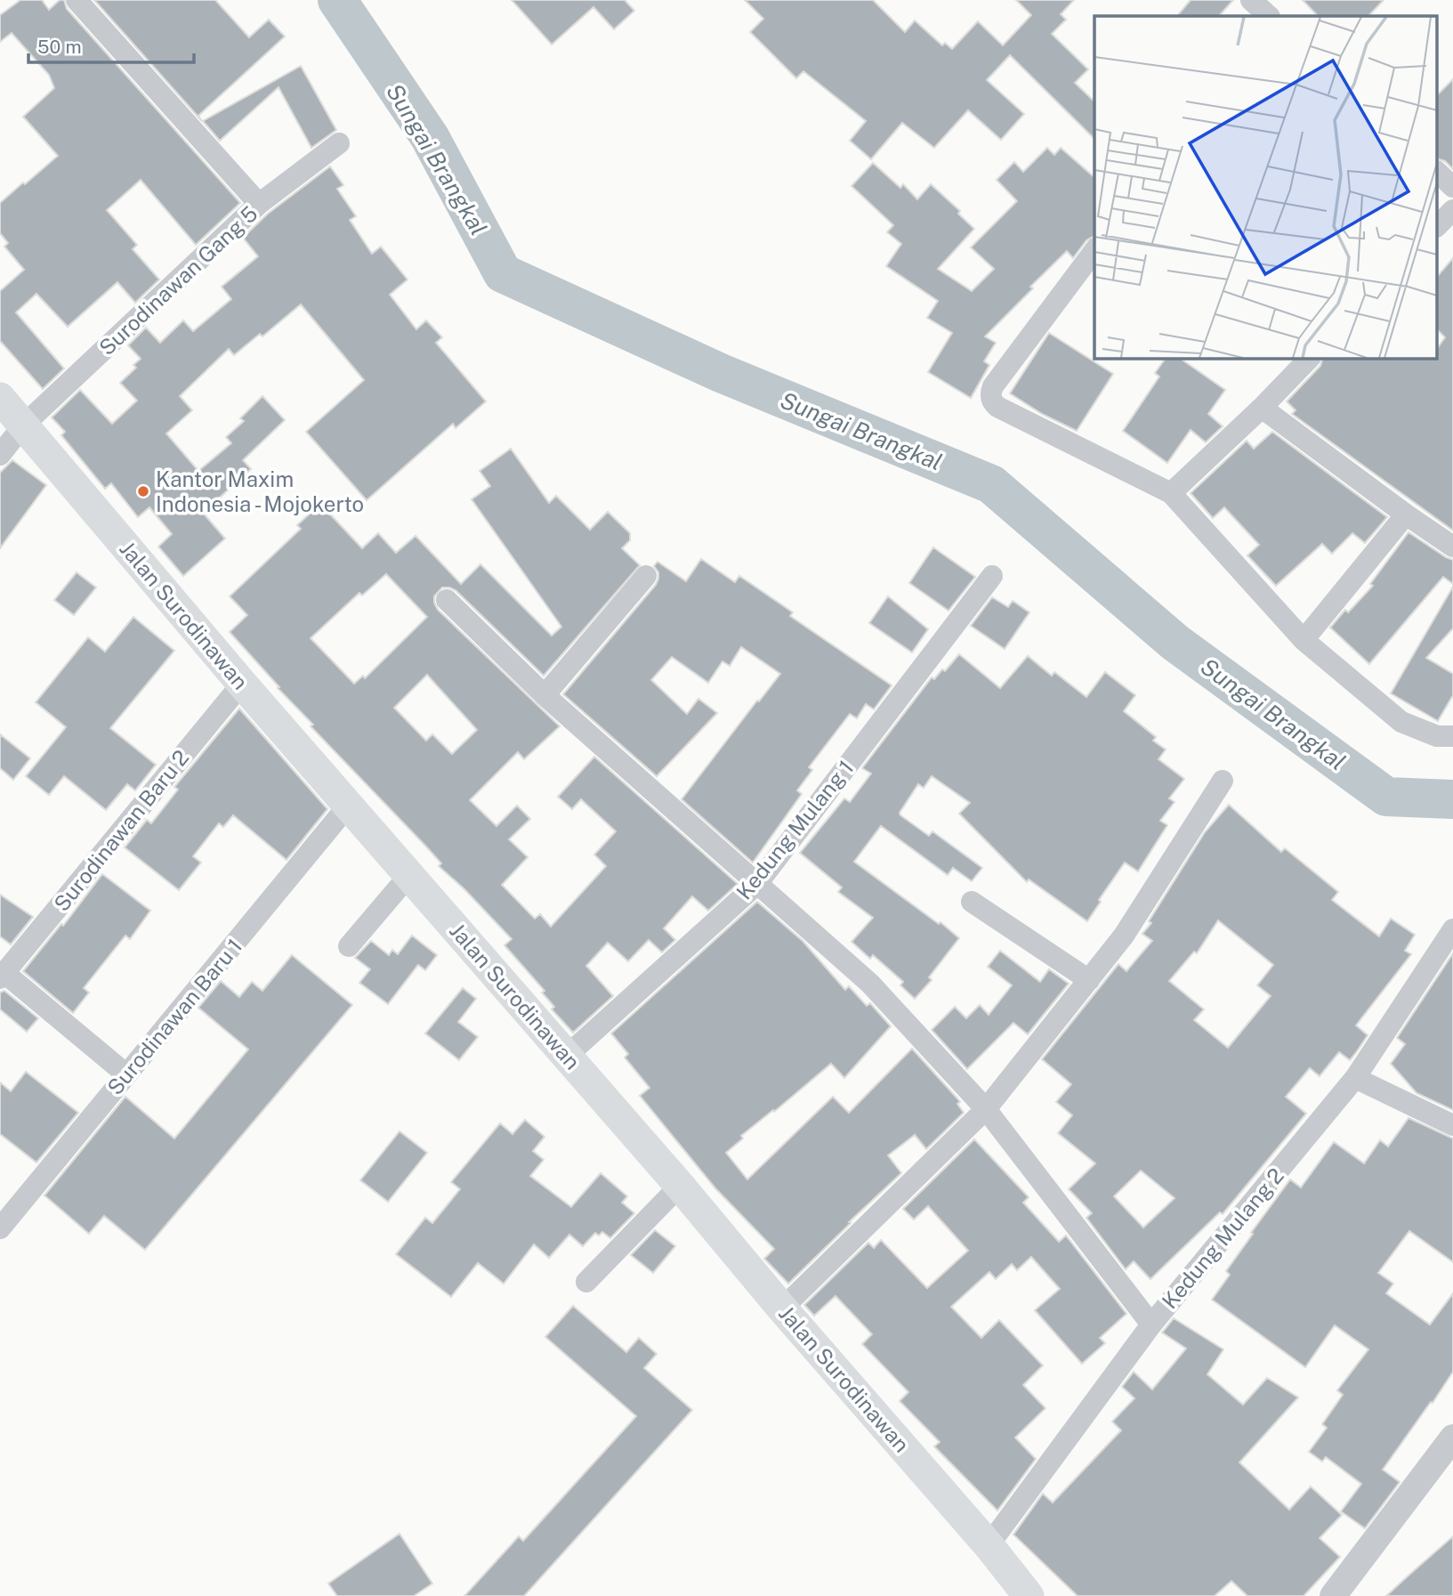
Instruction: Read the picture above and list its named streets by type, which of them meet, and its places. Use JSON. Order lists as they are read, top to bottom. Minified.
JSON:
{"streets":{"main road":["Jalan Surodinawan"],"street":["Surodinawan Gang 5","Kedung Mulang 1","Surodinawan Baru 2","Surodinawan Baru 1","Kedung Mulang 2"]},"crossings":[["Surodinawan Gang 5","Jalan Surodinawan"],["Jalan Surodinawan","Kedung Mulang 1"],["Jalan Surodinawan","Surodinawan Baru 2"],["Jalan Surodinawan","Surodinawan Baru 1"],["Jalan Surodinawan","Kedung Mulang 2"]],"water":["Sungai Brangkal"],"places":["Kantor Maxim Indonesia - Mojokerto"],"scale_bar":"50 m"}
